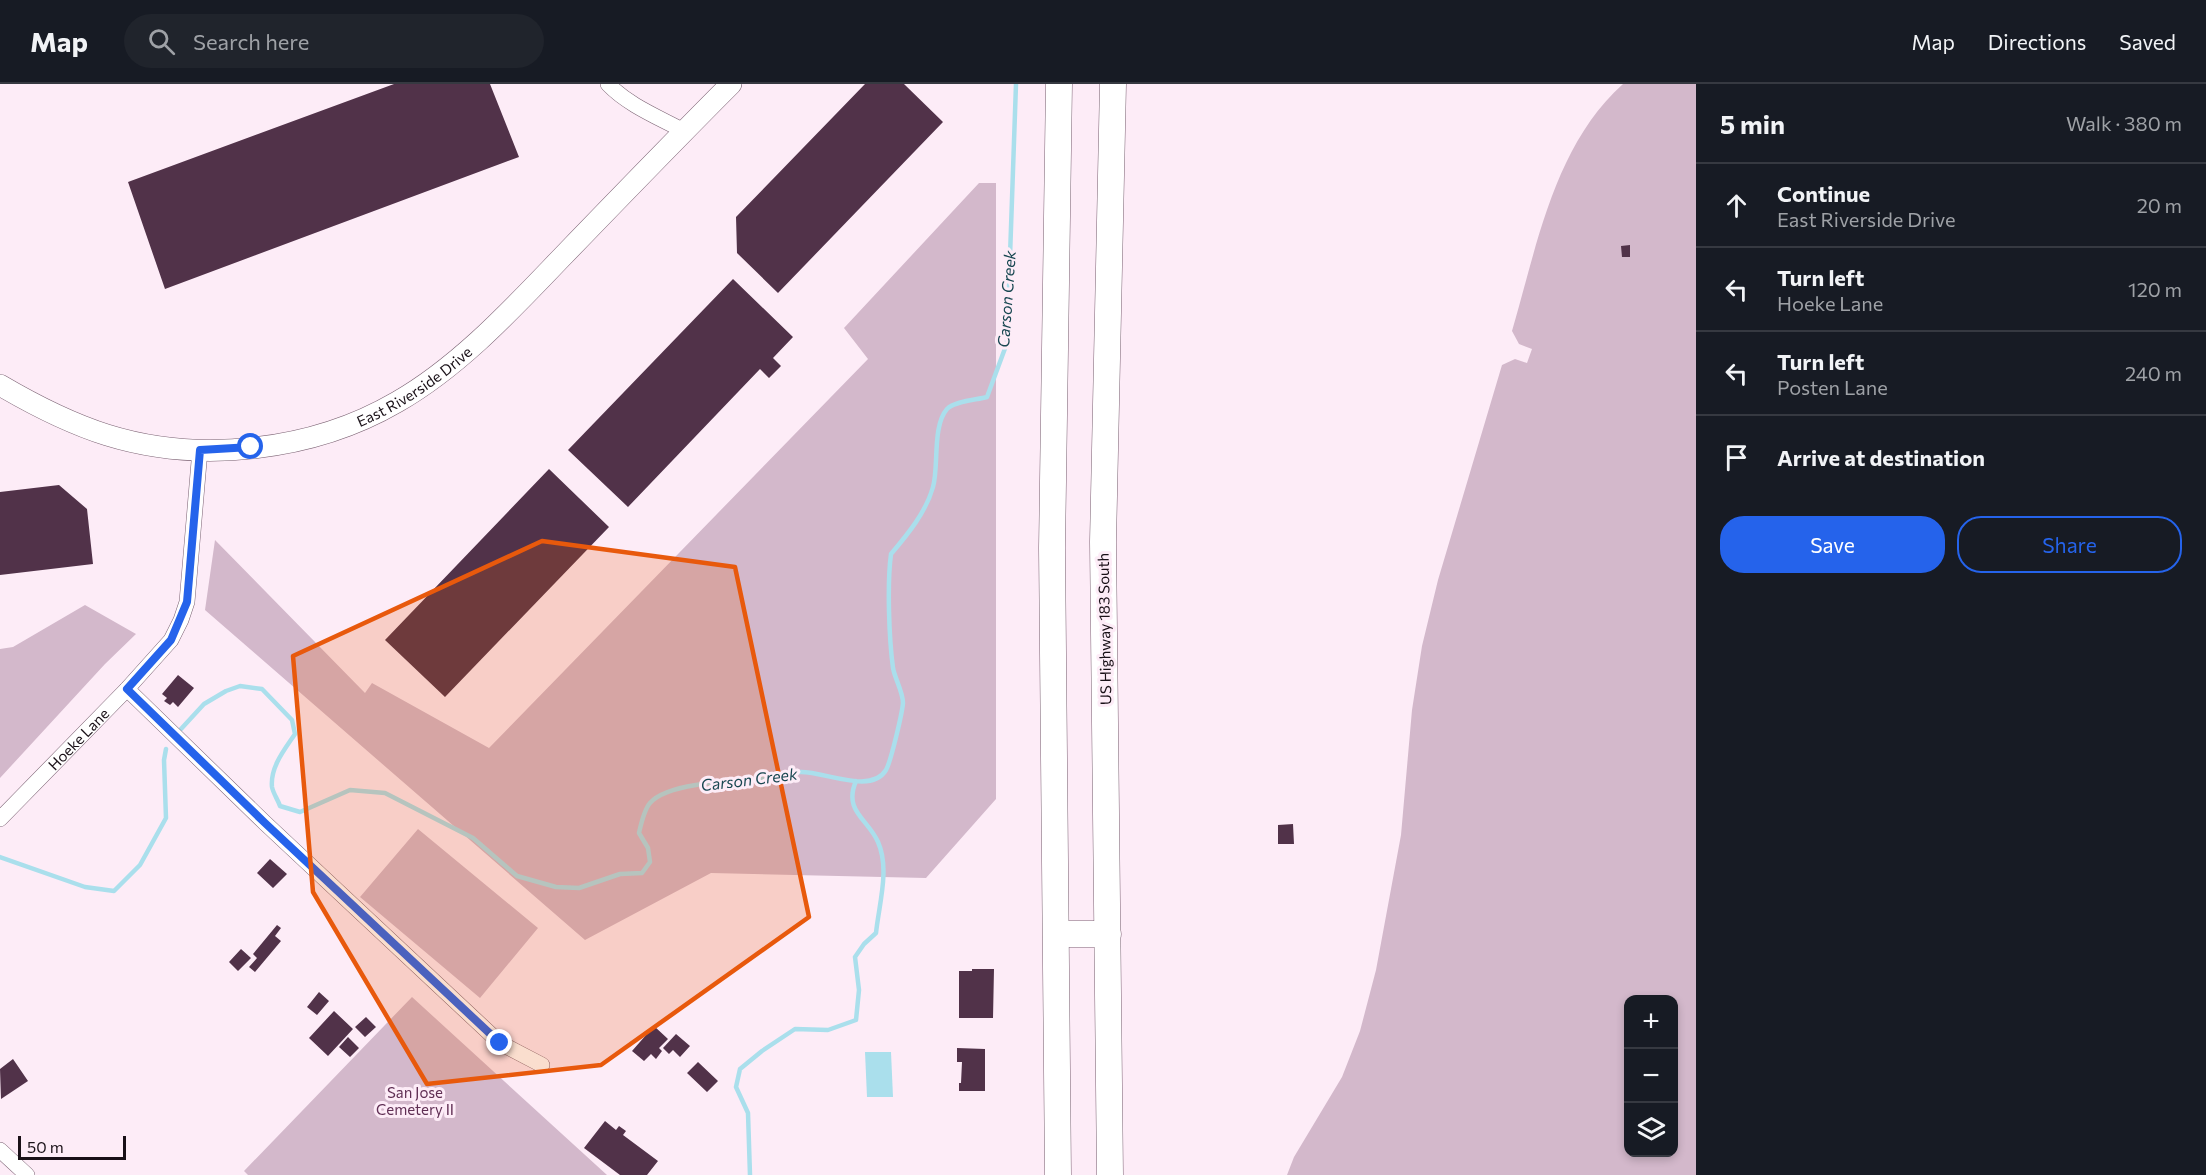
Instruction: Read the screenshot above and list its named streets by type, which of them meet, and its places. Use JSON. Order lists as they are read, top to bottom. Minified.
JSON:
{"streets":{"highway":["US Highway 183 South"],"main road":["East Riverside Drive"],"street":["Hoeke Lane"]},"crossings":[["East Riverside Drive","Hoeke Lane"]],"water":["Carson Creek"],"parks":["San Jose Cemetery II"],"scale_bar":"50 m","page":{"header":"Map","search":"Search here","nav":["Map","Directions","Saved"],"heading":["5 min","Walk · 380 m"],"list":[["Continue","East Riverside Drive","20 m"],["Turn left","Hoeke Lane","120 m"],["Turn left","Posten Lane","240 m"],"Arrive at destination"],"buttons":["Save","Share"],"map_buttons":["+","−"],"scale":"50 m"}}
